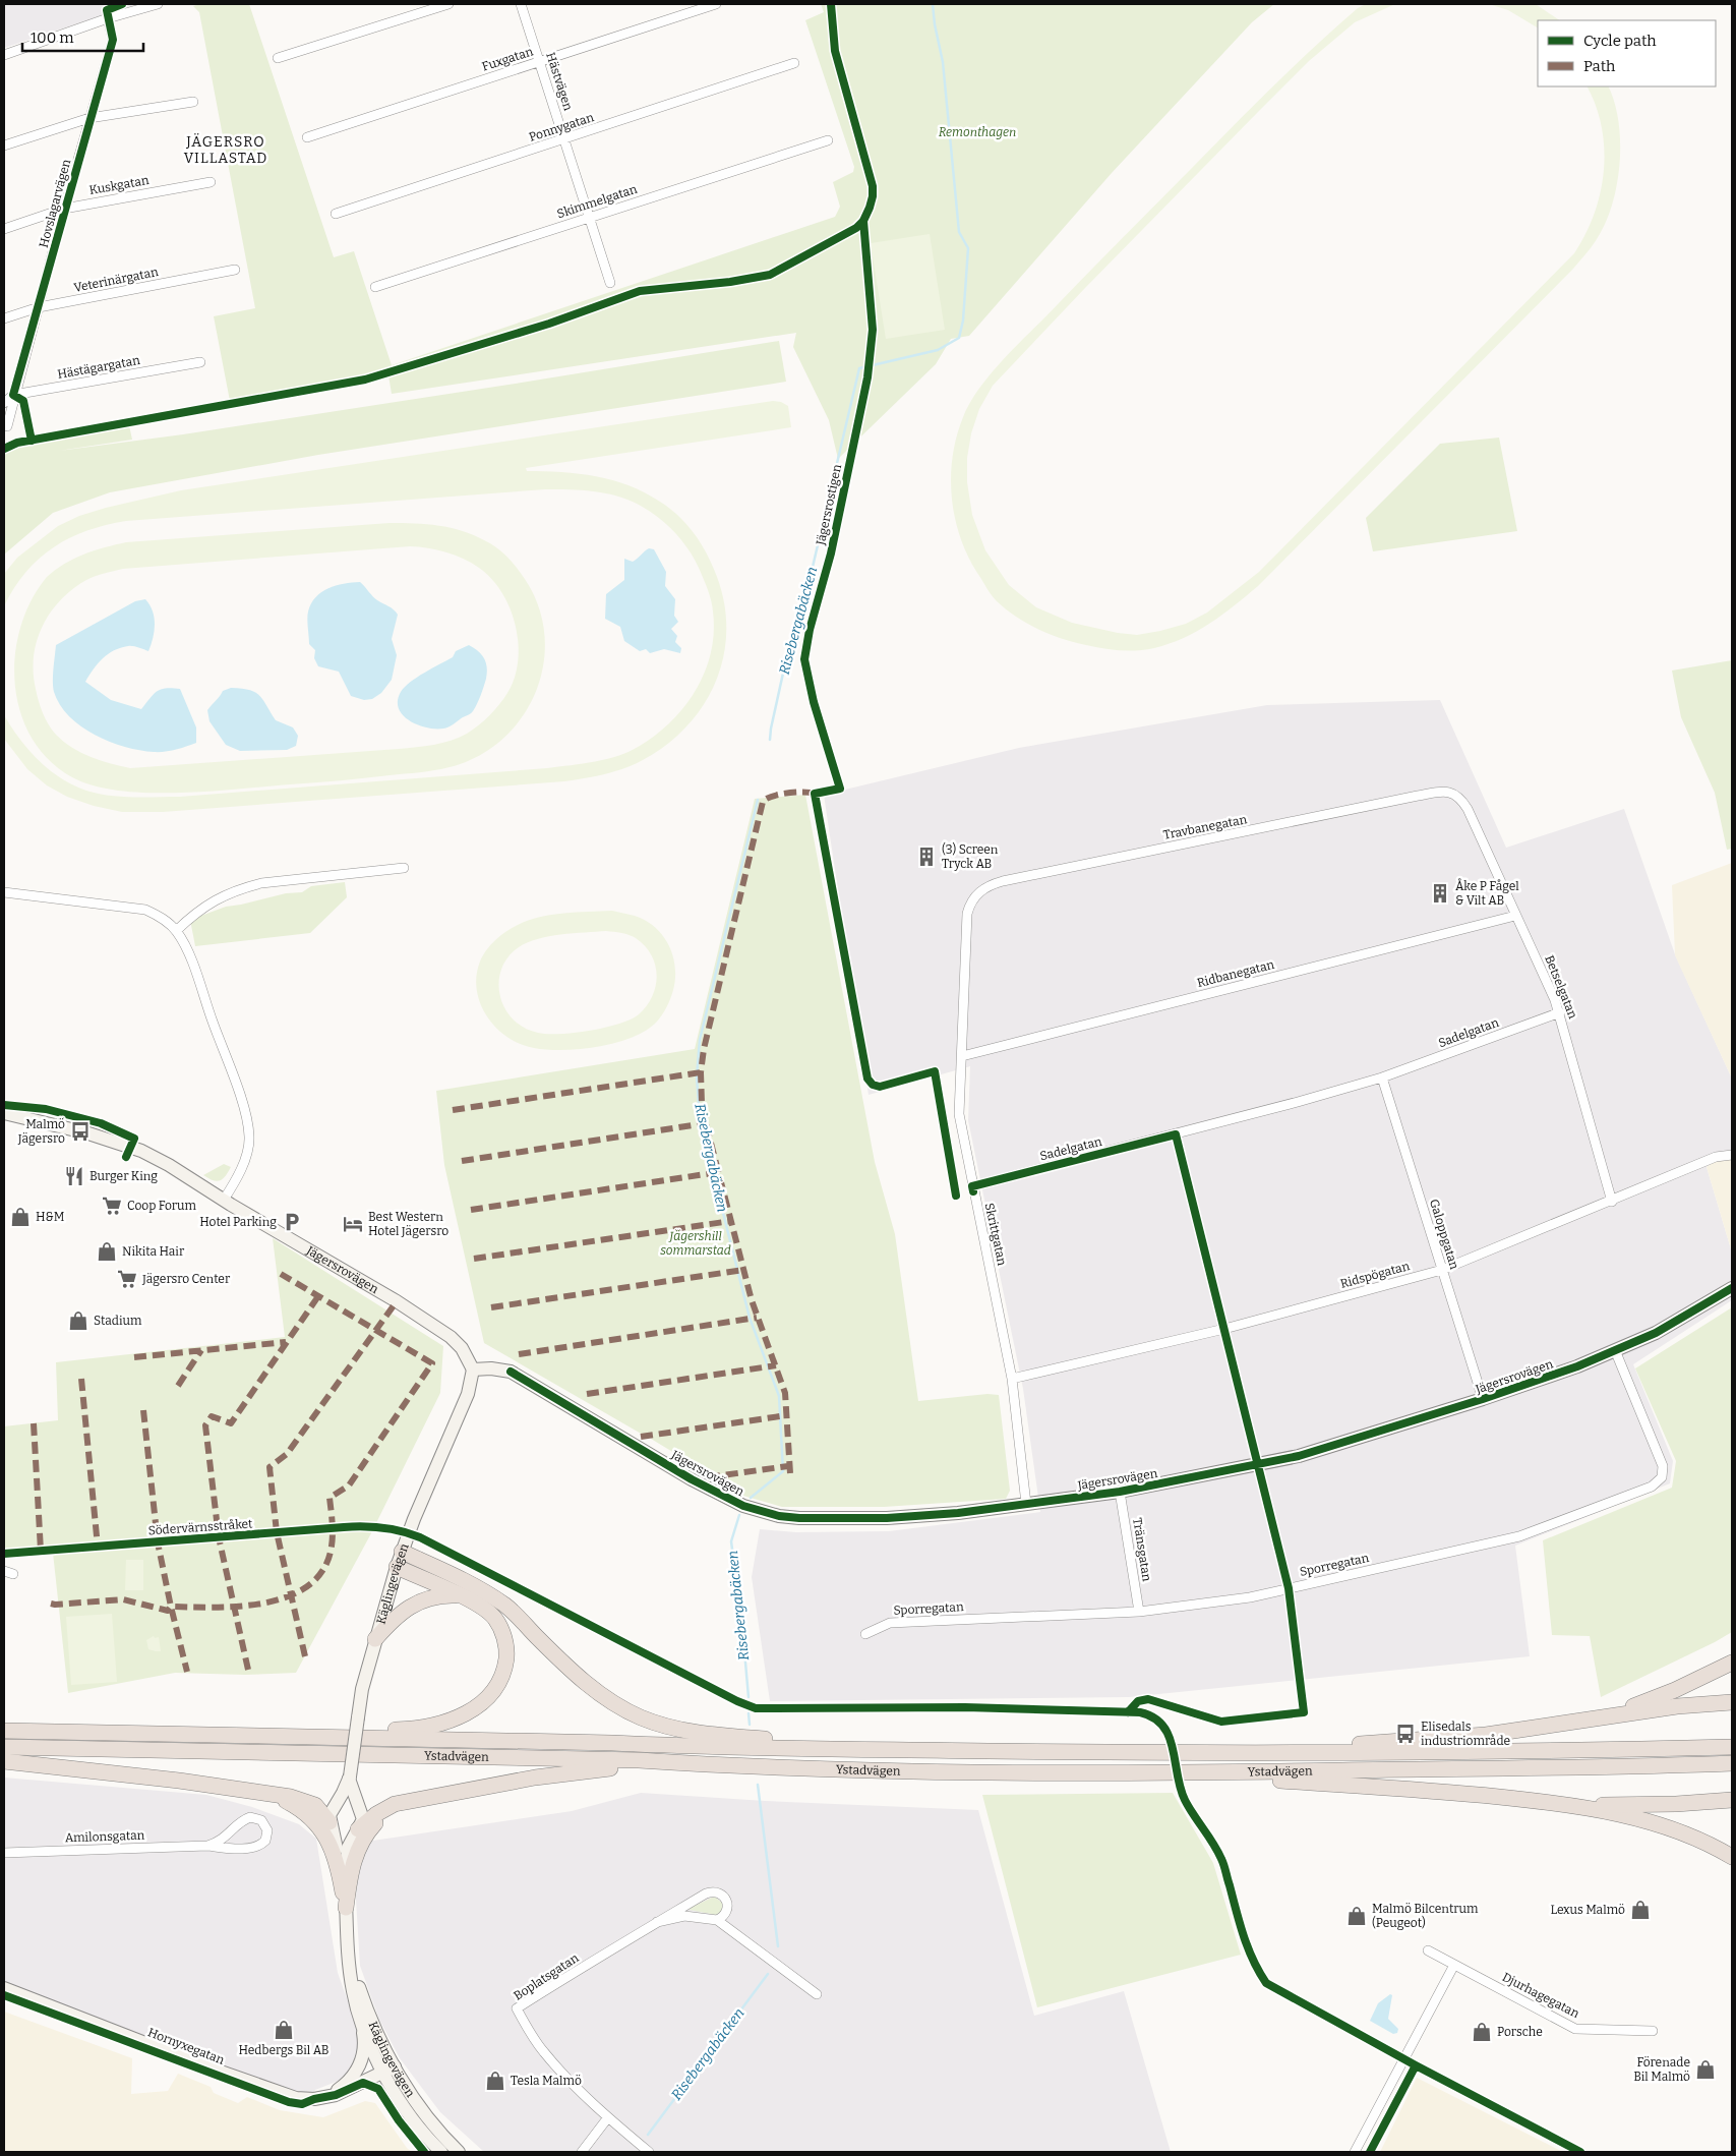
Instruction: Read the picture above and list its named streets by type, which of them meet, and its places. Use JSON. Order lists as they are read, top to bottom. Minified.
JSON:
{"streets":{"highway":["Ystadvägen"],"street":["Fuxgatan","Hästvägen","Ponnygatan","Kuskgatan","Skimmelgatan","Hovslagarvägen","Veterinärgatan","Hästägargatan","Travbanegatan","Ridbanegatan","Betselgatan","Sadelgatan","Skrittgatan","Galoppgatan","Jägersrovägen","Ridspögatan","Tränsgatan","Sporregatan","Käglingevägen","Amilonsgatan","Boplatsgatan","Djurhagegatan","Hornyxegatan"],"cycle path":["Jägersrostigen","Södervärnsstråket"]},"crossings":[["Fuxgatan","Hästvägen"],["Hästvägen","Ponnygatan"],["Hästvägen","Skimmelgatan"],["Kuskgatan","Hovslagarvägen"],["Hovslagarvägen","Veterinärgatan"],["Hovslagarvägen","Hästägargatan"],["Travbanegatan","Betselgatan"],["Travbanegatan","Skrittgatan"],["Ridbanegatan","Betselgatan"],["Ridbanegatan","Skrittgatan"],["Betselgatan","Sadelgatan"],["Betselgatan","Ridspögatan"],["Sadelgatan","Skrittgatan"],["Sadelgatan","Galoppgatan"],["Skrittgatan","Jägersrovägen"],["Skrittgatan","Ridspögatan"],["Galoppgatan","Jägersrovägen"],["Galoppgatan","Ridspögatan"],["Jägersrovägen","Tränsgatan"],["Jägersrovägen","Sporregatan"],["Jägersrovägen","Käglingevägen"],["Tränsgatan","Sporregatan"],["Käglingevägen","Hornyxegatan"]],"districts":["JÄGERSRO VILLASTAD"],"water":["Risebergabäcken"],"parks":["Remonthagen","Jägershill sommarstad"],"places":{"building":["(3) Screen Tryck AB","Åke P Fågel & Vilt AB"],"bus stop":["Malmö Jägersro","Elisedals industriområde"],"restaurant":["Burger King"],"supermarket":["Coop Forum","Jägersro Center"],"shop":["H&M","Nikita Hair","Stadium","Lexus Malmö","Malmö Bilcentrum (Peugeot)","Hedbergs Bil AB","Porsche","Förenade Bil Malmö","Tesla Malmö"],"parking":["Hotel Parking"],"hotel":["Best Western Hotel Jägersro"]},"legend":["Cycle path","Path"],"scale_bar":"100 m"}
